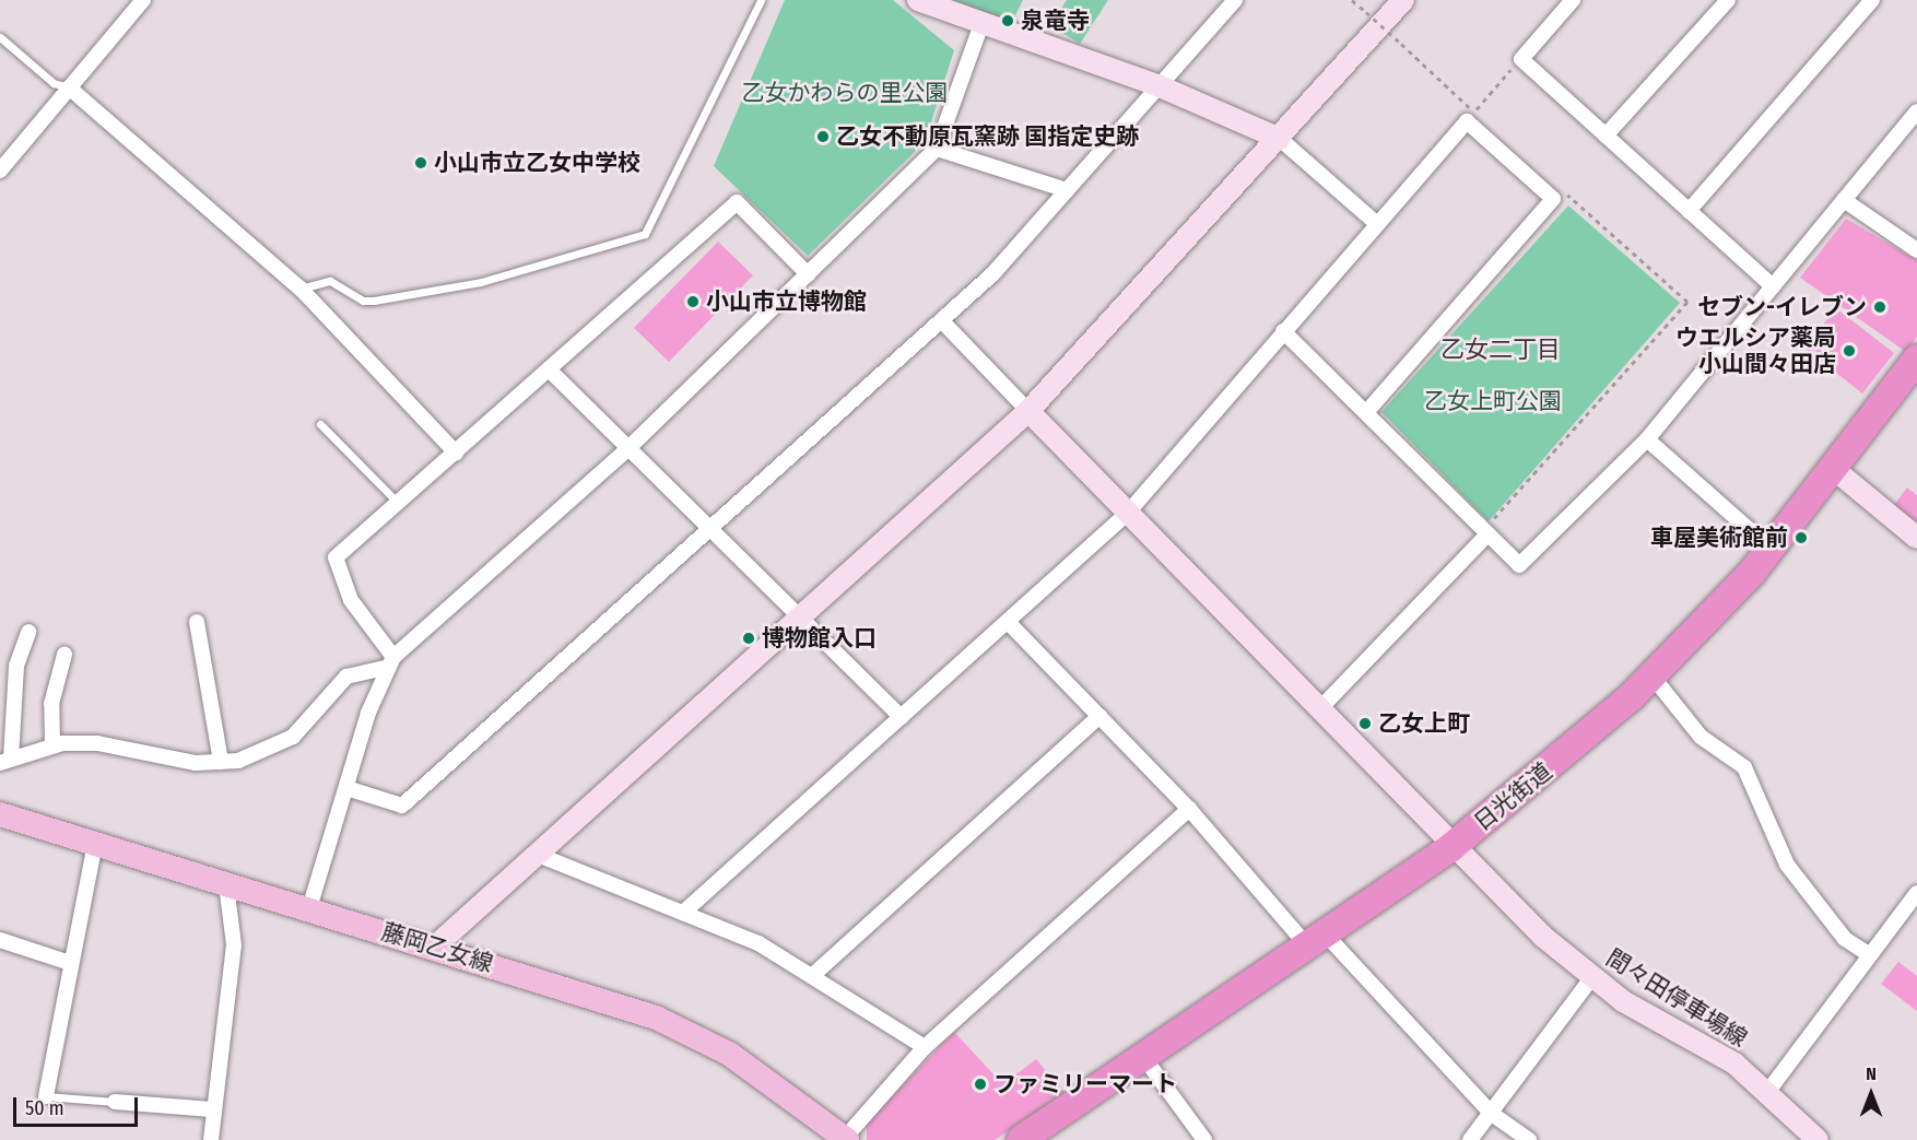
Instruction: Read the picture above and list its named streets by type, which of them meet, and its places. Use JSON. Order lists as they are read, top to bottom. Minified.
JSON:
{"streets":{"highway":["日光街道"],"main road":["藤岡乙女線"],"street":["間々田停車場線"]},"crossings":[["日光街道","間々田停車場線"]],"districts":["乙女二丁目"],"parks":["乙女かわらの里公園","乙女上町公園"],"places":["泉竜寺","乙女不動原瓦窯跡 国指定史跡","小山市立乙女中学校","小山市立博物館","セブン-イレブン","ウエルシア薬局 小山間々田店","車屋美術館前","博物館入口","乙女上町","ファミリーマート"],"scale_bar":"50 m","north":"top"}
